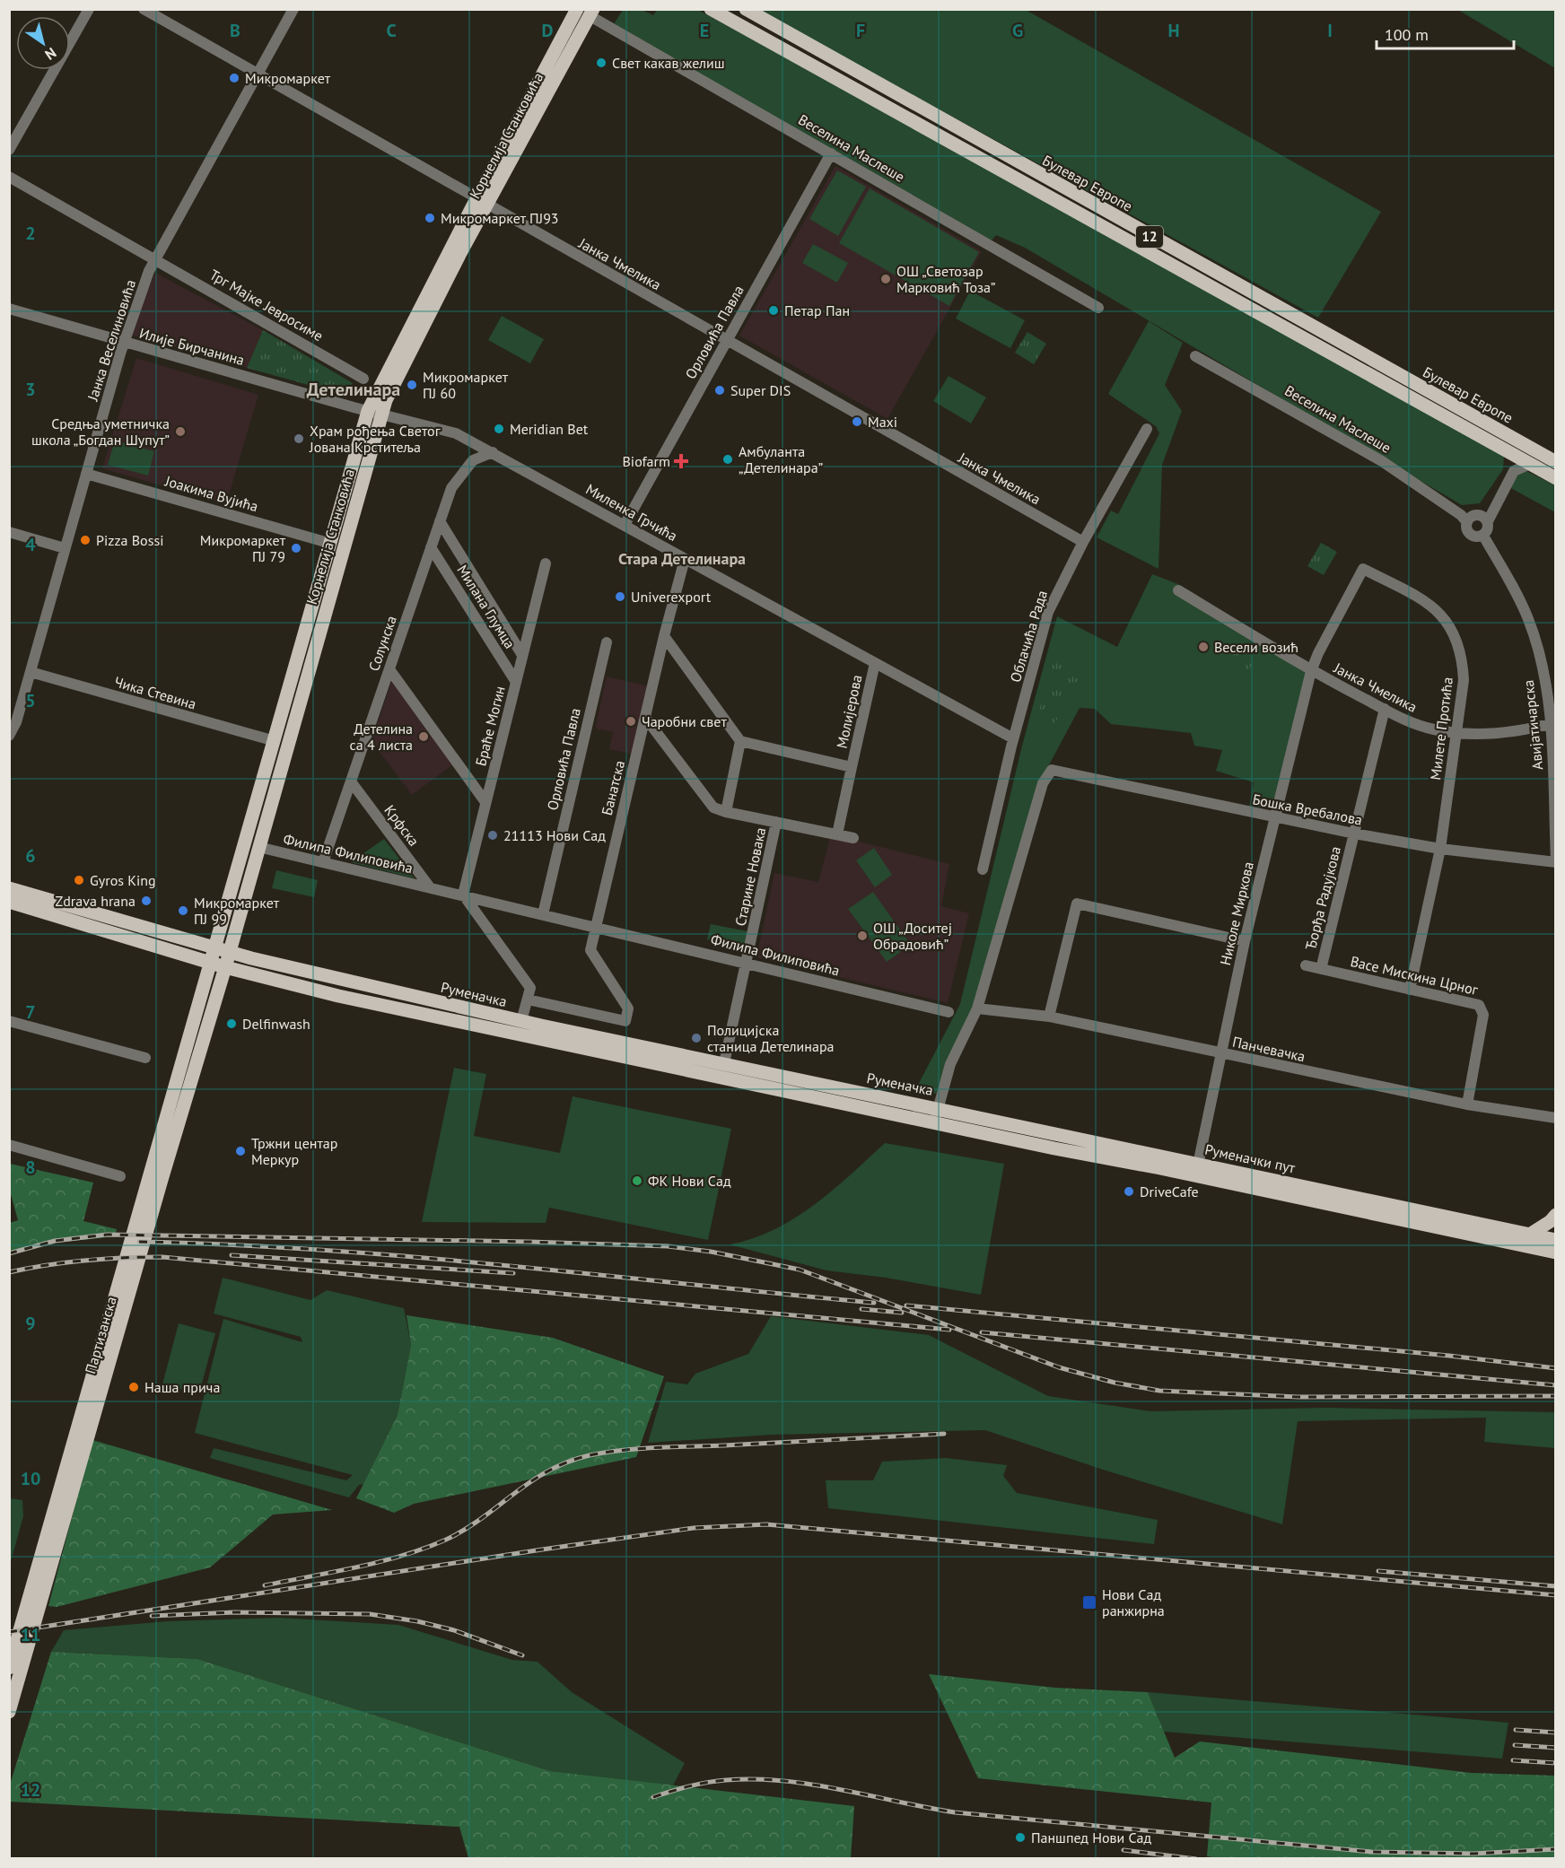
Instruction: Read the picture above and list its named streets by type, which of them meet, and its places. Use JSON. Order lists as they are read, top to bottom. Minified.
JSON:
{"streets":{"main road":["Корнелија Станковића","Булевар Европе","12","Руменачка","Руменачки пут","Партизанска"],"street":["Веселина Маслеше","Јанка Чмелика","Трг Мајке Јевросиме","Орловића Павла","Јанка Веселиновића","Илије Бирчанина","Јоакима Вујића","Миленка Грчића","Милана Глумца","Облачића Рада","Солунска","Чика Стевина","Молијерова","Авијатичарска","Браће Могин","Милете Протића","Банатска","Бошка Вребалова","Крфска","Филипа Филиповића","Старине Новака","Ђорђа Радујкова","Николе Миркова","Васе Мискина Црног","Панчевачка"]},"crossings":[["Корнелија Станковића","Веселина Маслеше"],["Корнелија Станковића","Јанка Чмелика"],["Корнелија Станковића","Илије Бирчанина"],["Корнелија Станковића","Јоакима Вујића"],["Корнелија Станковића","Миленка Грчића"],["Корнелија Станковића","Чика Стевина"],["Корнелија Станковића","Филипа Филиповића"],["Корнелија Станковића","Руменачка"],["Корнелија Станковића","Партизанска"],["Веселина Маслеше","Орловића Павла"],["Веселина Маслеше","Авијатичарска"],["Јанка Чмелика","Орловића Павла"],["Јанка Чмелика","Јанка Веселиновића"],["Јанка Чмелика","Облачића Рада"],["Јанка Чмелика","Авијатичарска"],["Јанка Чмелика","Милете Протића"],["Јанка Чмелика","Ђорђа Радујкова"],["Јанка Чмелика","Николе Миркова"],["Трг Мајке Јевросиме","Јанка Веселиновића"],["Орловића Павла","Миленка Грчића"],["Орловића Павла","Филипа Филиповића"],["Јанка Веселиновића","Илије Бирчанина"],["Јанка Веселиновића","Јоакима Вујића"],["Јанка Веселиновића","Чика Стевина"],["Илије Бирчанина","Миленка Грчића"],["Миленка Грчића","Облачића Рада"],["Миленка Грчића","Солунска"],["Миленка Грчића","Молијерова"],["Миленка Грчића","Банатска"],["Милана Глумца","Солунска"],["Милана Глумца","Браће Могин"],["Солунска","Крфска"],["Солунска","Филипа Филиповића"],["Авијатичарска","Бошка Вребалова"],["Браће Могин","Филипа Филиповића"],["Милете Протића","Бошка Вребалова"],["Милете Протића","Николе Миркова"],["Милете Протића","Васе Мискина Црног"],["Банатска","Филипа Филиповића"],["Банатска","Руменачка"],["Бошка Вребалова","Ђорђа Радујкова"],["Бошка Вребалова","Николе Миркова"],["Бошка Вребалова","Панчевачка"],["Крфска","Филипа Филиповића"],["Филипа Филиповића","Старине Новака"],["Филипа Филиповића","Руменачка"],["Старине Новака","Руменачка"],["Ђорђа Радујкова","Васе Мискина Црног"],["Николе Миркова","Панчевачка"],["Николе Миркова","Руменачки пут"],["Васе Мискина Црног","Панчевачка"],["Руменачка","Руменачки пут"],["Руменачка","Партизанска"]],"districts":["Детелинара","Стара Детелинара"],"places":{"other":["Свет какав желиш","Микромаркет","Микромаркет ПЈ93","ОШ „Светозар Марковић Тоза”","Петар Пан","Микромаркет ПЈ 60","Super DIS","Maxi","Meridian Bet","Средња уметничка школа „Богдан Шупут”","Храм рођења Светог Јована Крститеља","Амбуланта „Детелинара”","Pizza Bossi","Микромаркет ПЈ 79","Univerexport","Весели возић","Чаробни свет","Детелина са 4 листа","21113 Нови Сад","Gyros King","Zdrava hrana","Микромаркет ПЈ 99","ОШ „Доситеј Обрадовић”","Delfinwash","Полицијска станица Детелинара","Тржни центар Меркур","ФК Нови Сад","DriveCafe","Наша прича","Паншпед Нови Сад"],"health":["Biofarm"],"transit":["Нови Сад ранжирна"]},"scale_bar":"100 m","north":"bottom right","grid":{"columns":["B","C","D","E","F","G","H","I"],"rows":["2","3","4","5","6","7","8","9","10","11","12"]}}
